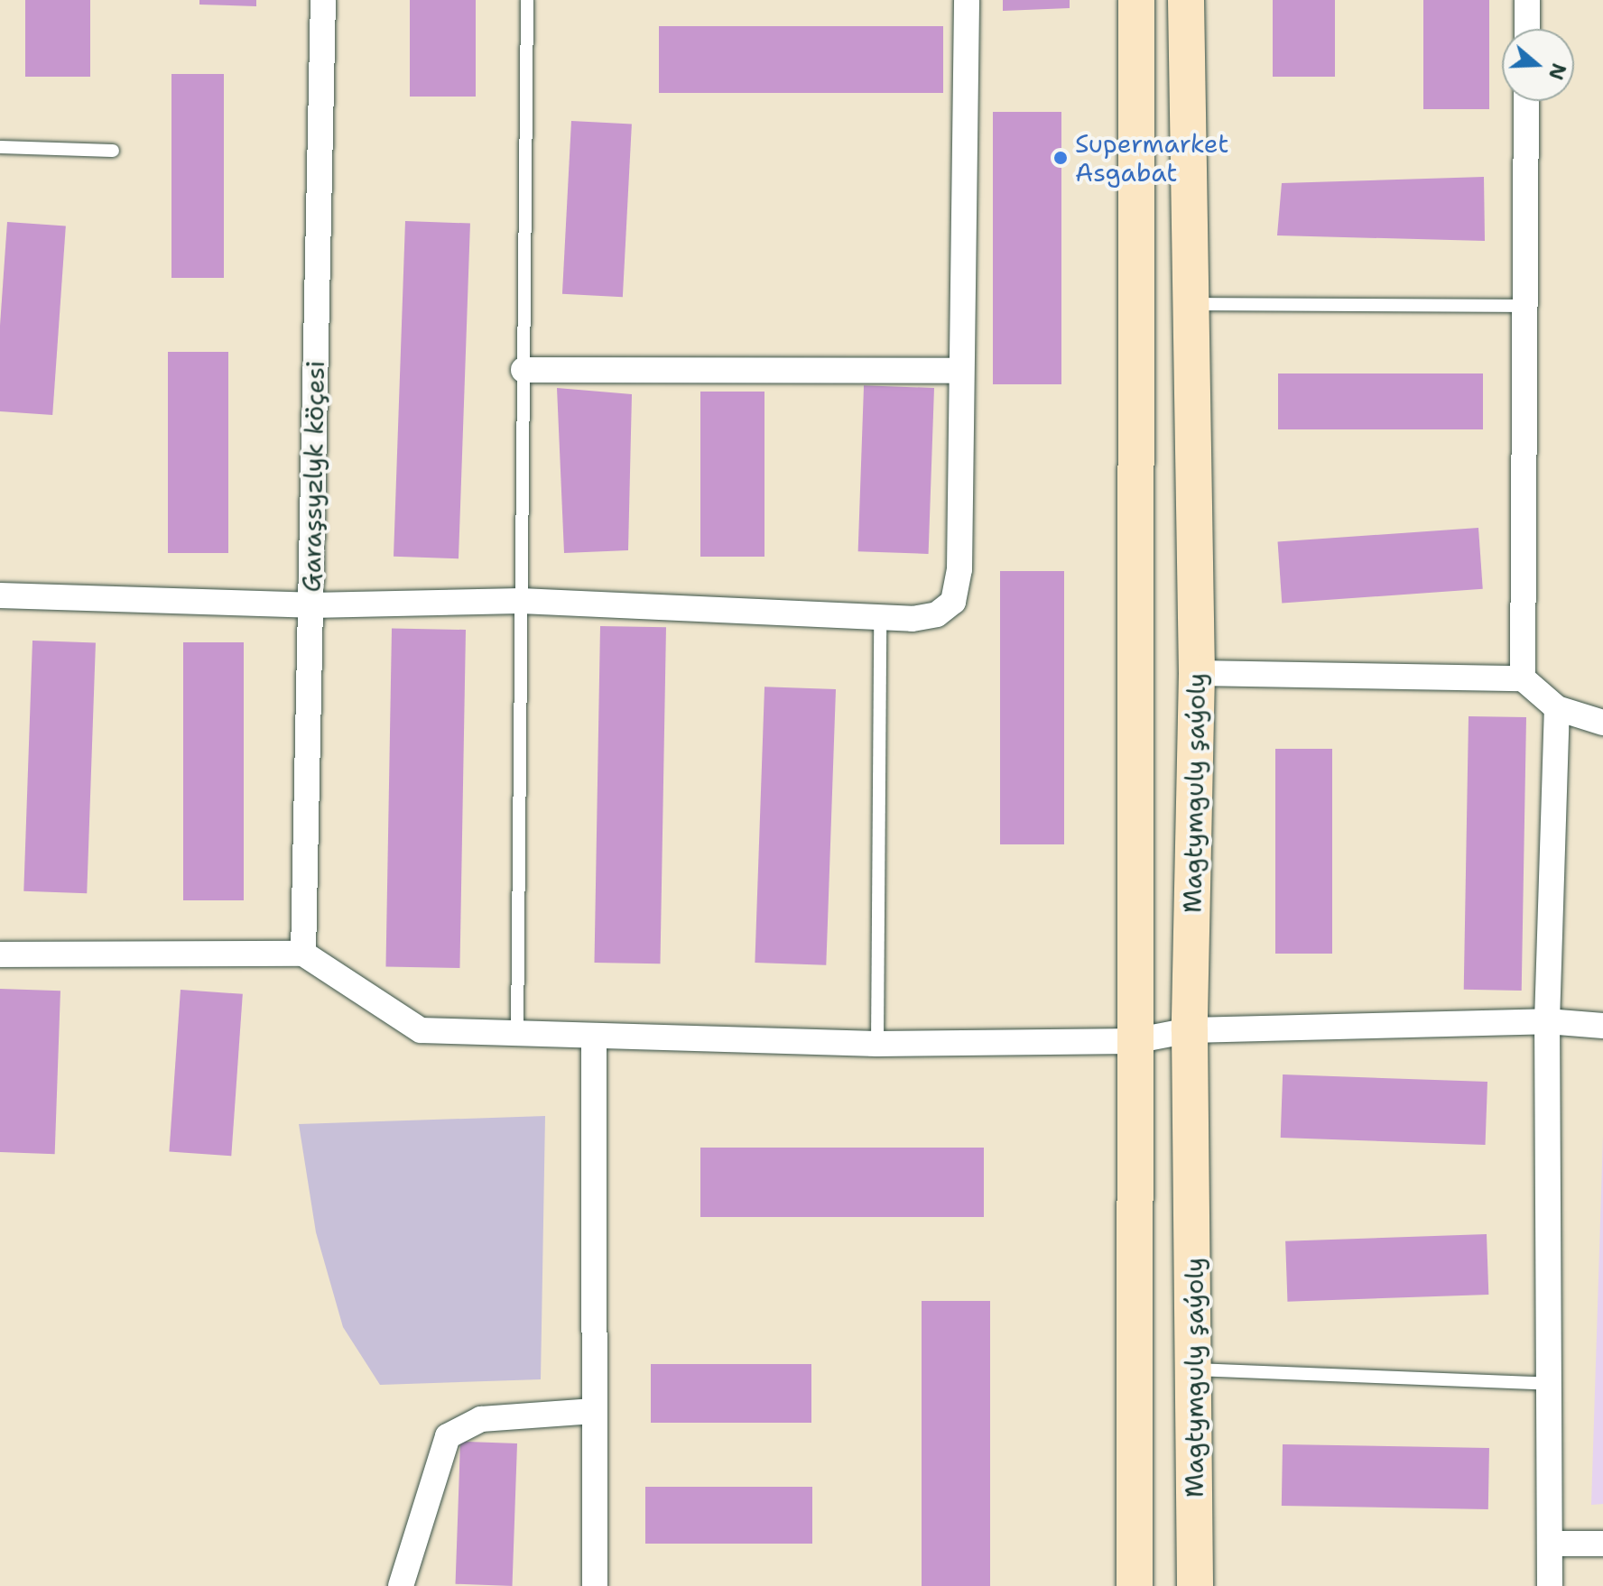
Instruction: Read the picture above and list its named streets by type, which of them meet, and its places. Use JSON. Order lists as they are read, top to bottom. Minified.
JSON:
{"streets":{"street":["Garaşsyzlyk köçesi","Magtymguly şaýoly"]},"places":["Supermarket Asgabat"],"north":"right"}
